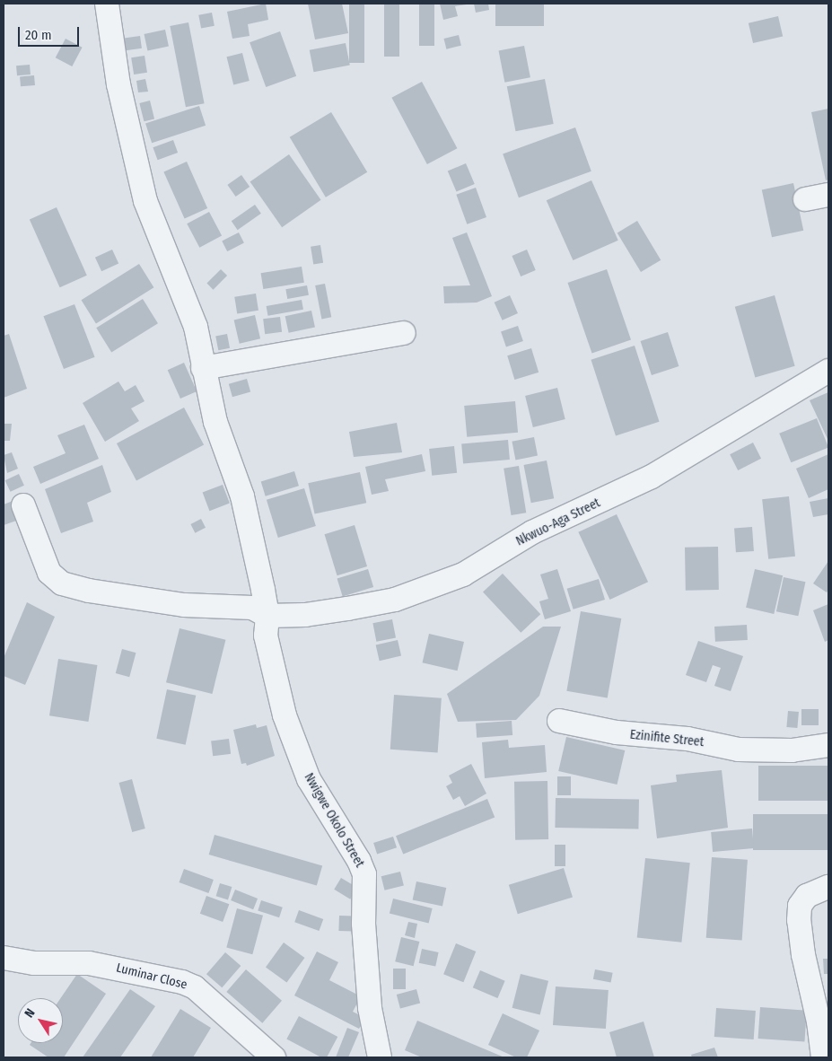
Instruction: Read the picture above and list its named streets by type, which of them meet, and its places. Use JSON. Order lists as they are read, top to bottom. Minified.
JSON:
{"streets":{"street":["Nkwuo-Aga Street","Ezinifite Street","Nwigwe Okolo Street","Luminar Close"]},"crossings":[["Nkwuo-Aga Street","Nwigwe Okolo Street"]],"scale_bar":"20 m","north":"top left"}
